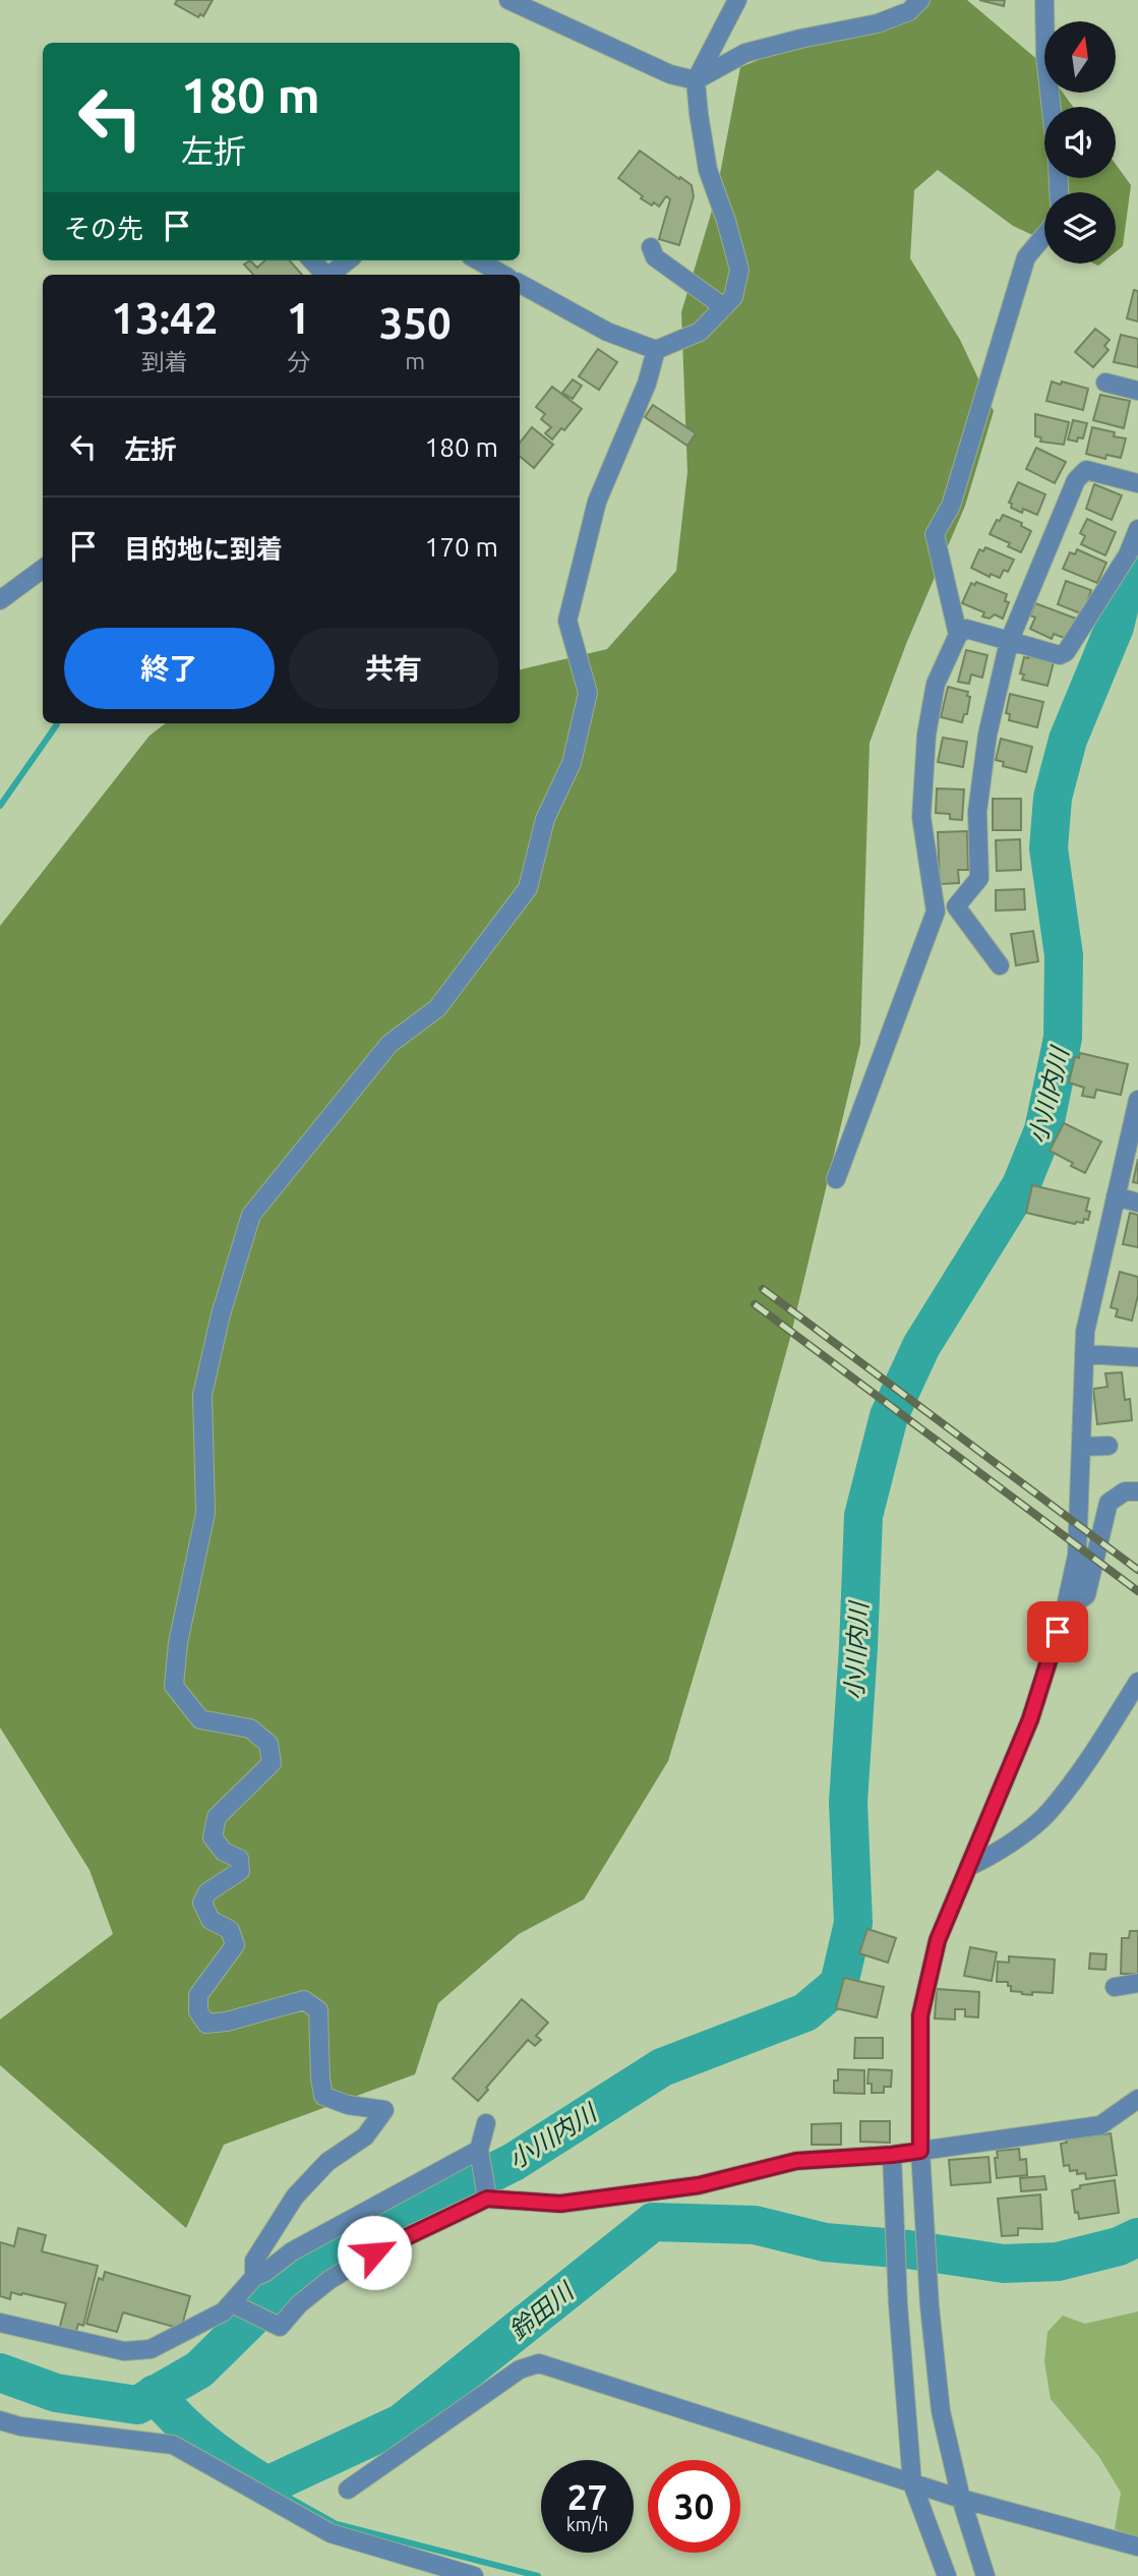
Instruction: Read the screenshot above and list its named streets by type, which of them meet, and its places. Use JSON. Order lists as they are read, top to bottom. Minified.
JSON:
{"water":["小川内川","鈴田川"],"north":"top","page":{"turn":["180 m","左折"],"then":"その先","eta":["13:42","到着","1","分","350","m"],"list":[{"name":"左折","value":"180 m"},{"name":"目的地に到着","value":"170 m"}],"buttons":["終了","共有"],"speed":"27 km/h","limit":"30"}}
